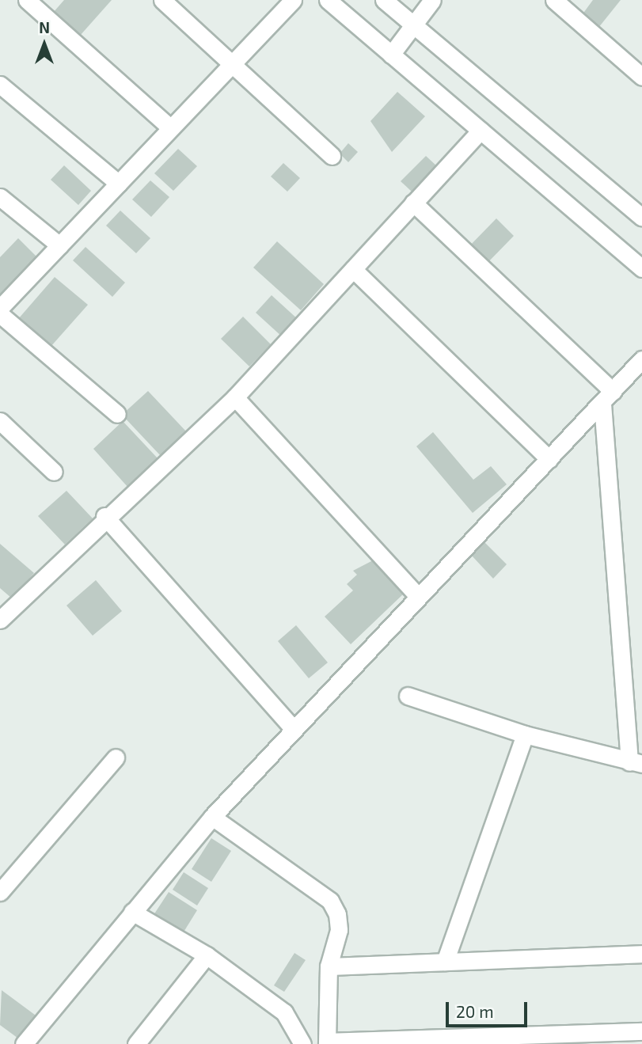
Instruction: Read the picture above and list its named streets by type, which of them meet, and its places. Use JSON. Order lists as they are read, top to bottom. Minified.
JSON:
{"scale_bar":"20 m","north":"top"}
